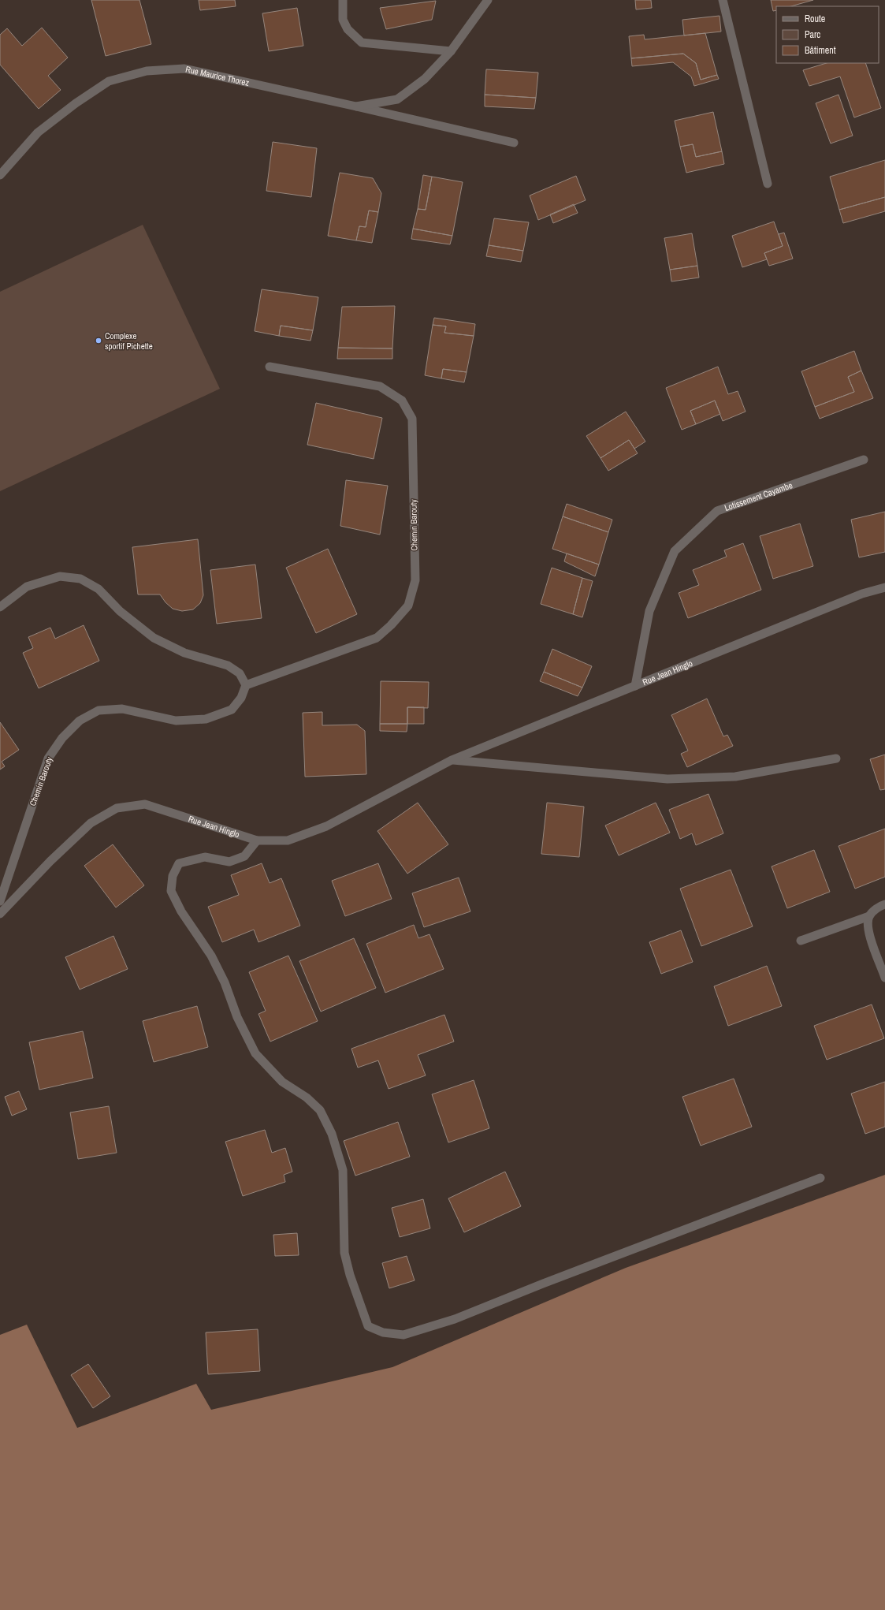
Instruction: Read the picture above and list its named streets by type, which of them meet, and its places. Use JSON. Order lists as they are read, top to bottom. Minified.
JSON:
{"streets":{"street":["Rue Maurice Thorez","Lotissement Cayambe","Chemin Barouty","Rue Jean Hinglo"]},"crossings":[["Lotissement Cayambe","Rue Jean Hinglo"]],"places":["Complexe sportif Pichette"],"legend":["Route","Parc","Bâtiment"]}
